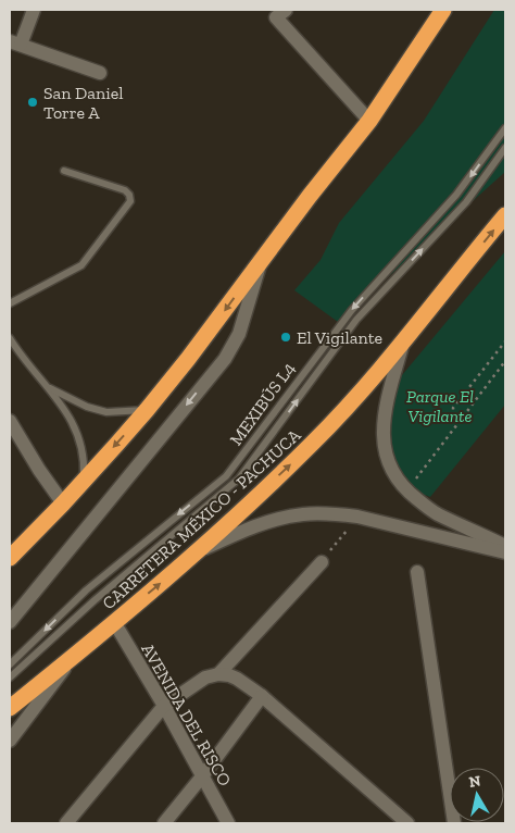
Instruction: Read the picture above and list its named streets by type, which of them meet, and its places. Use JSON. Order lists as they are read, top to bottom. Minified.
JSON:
{"streets":{"highway":["CARRETERA MÉXICO - PACHUCA"],"street":["AVENIDA DEL RISCO"],"lane":["MEXIBÚS L4"]},"crossings":[["CARRETERA MÉXICO - PACHUCA","AVENIDA DEL RISCO"]],"parks":["Parque El Vigilante"],"places":["San Daniel Torre A","El Vigilante"],"north":"top"}
